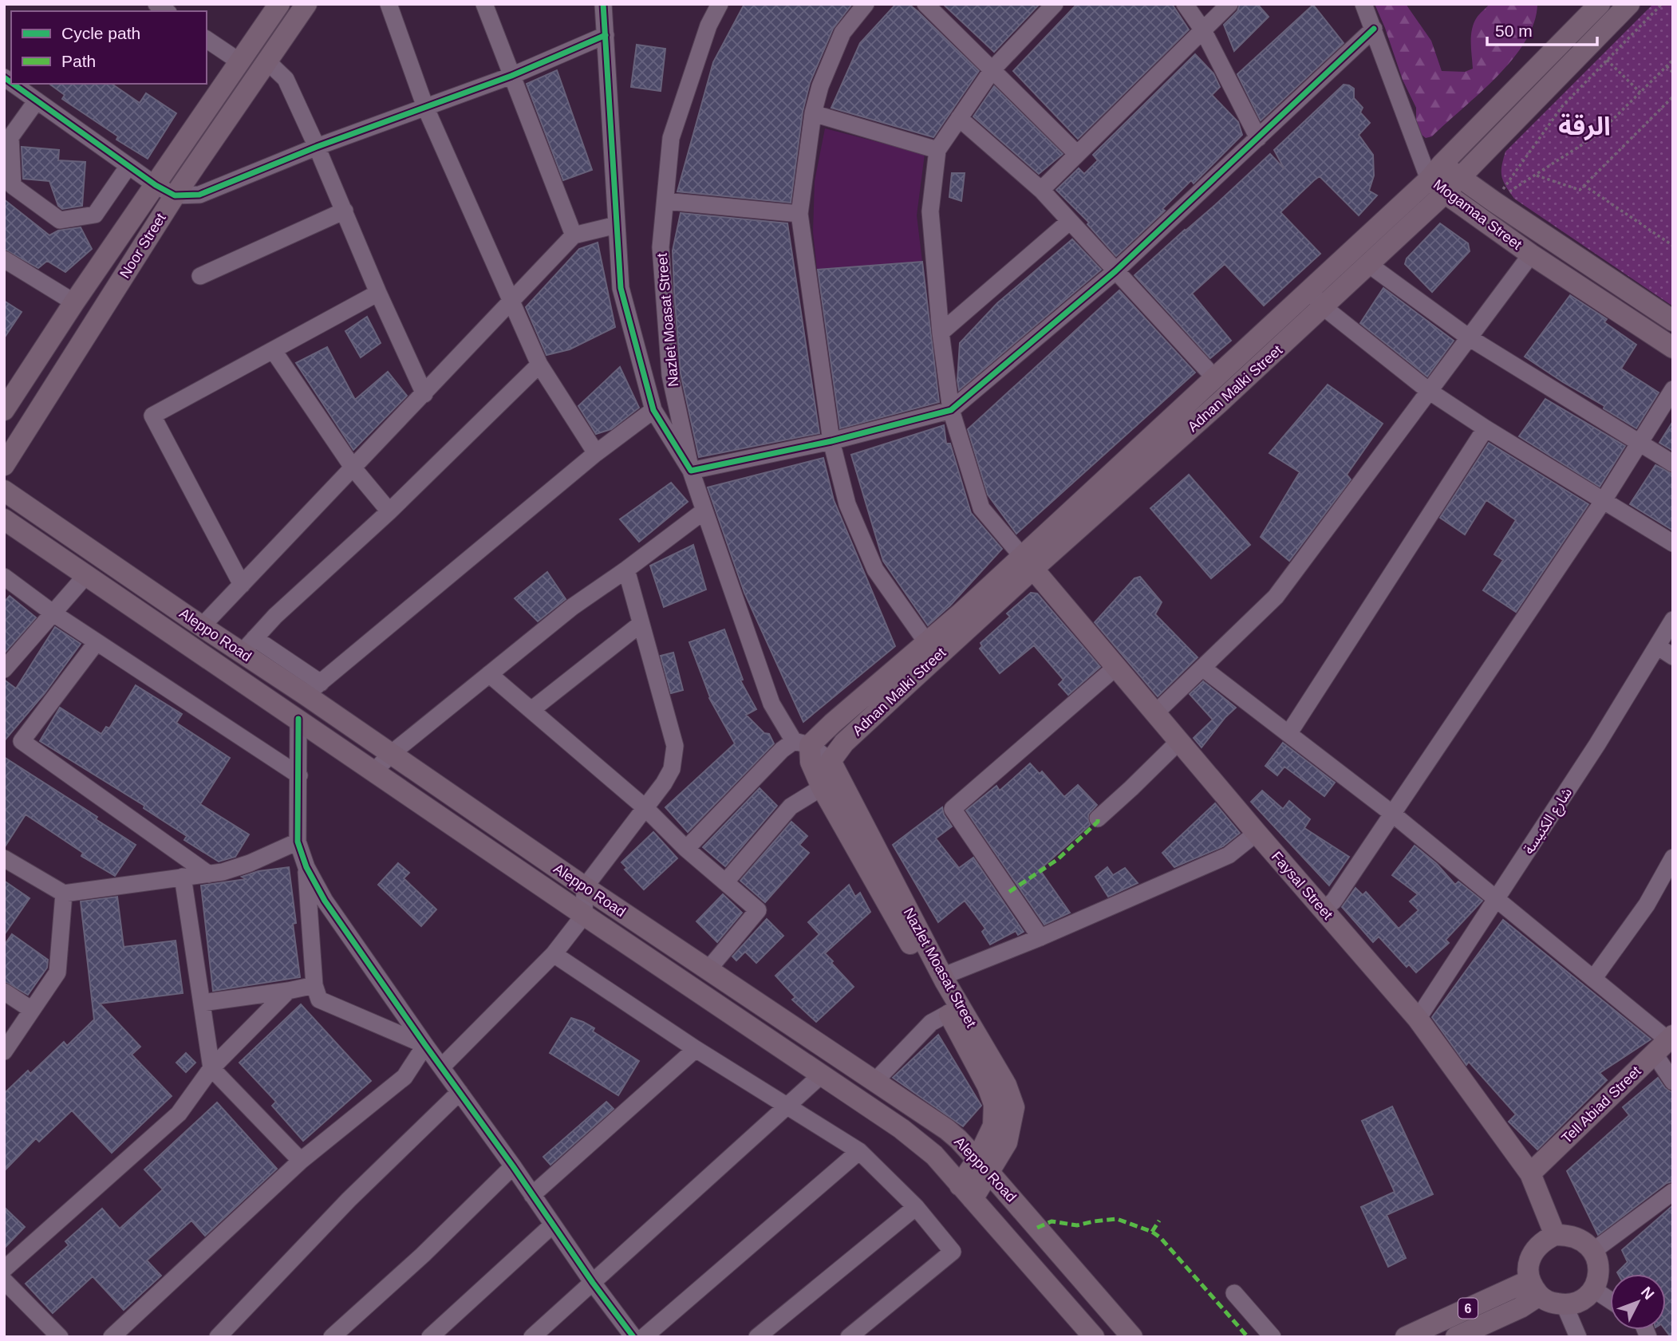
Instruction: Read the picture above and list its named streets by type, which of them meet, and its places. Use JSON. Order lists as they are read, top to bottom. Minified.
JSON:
{"streets":{"main road":["Mogamaa Street","Noor Street","Nazlet Moasat Street","Adnan Malki Street","Aleppo Road","Faysal Street","Tell Abiad Street","6"],"street":["شارع الكنيسة"]},"crossings":[["Mogamaa Street","Adnan Malki Street"],["Nazlet Moasat Street","Adnan Malki Street"],["Nazlet Moasat Street","Aleppo Road"],["Adnan Malki Street","Faysal Street"],["شارع الكنيسة","Faysal Street"],["Faysal Street","Tell Abiad Street"],["Faysal Street","6"]],"districts":["الرقة"],"legend":["Cycle path","Path"],"scale_bar":"50 m","north":"top right"}
